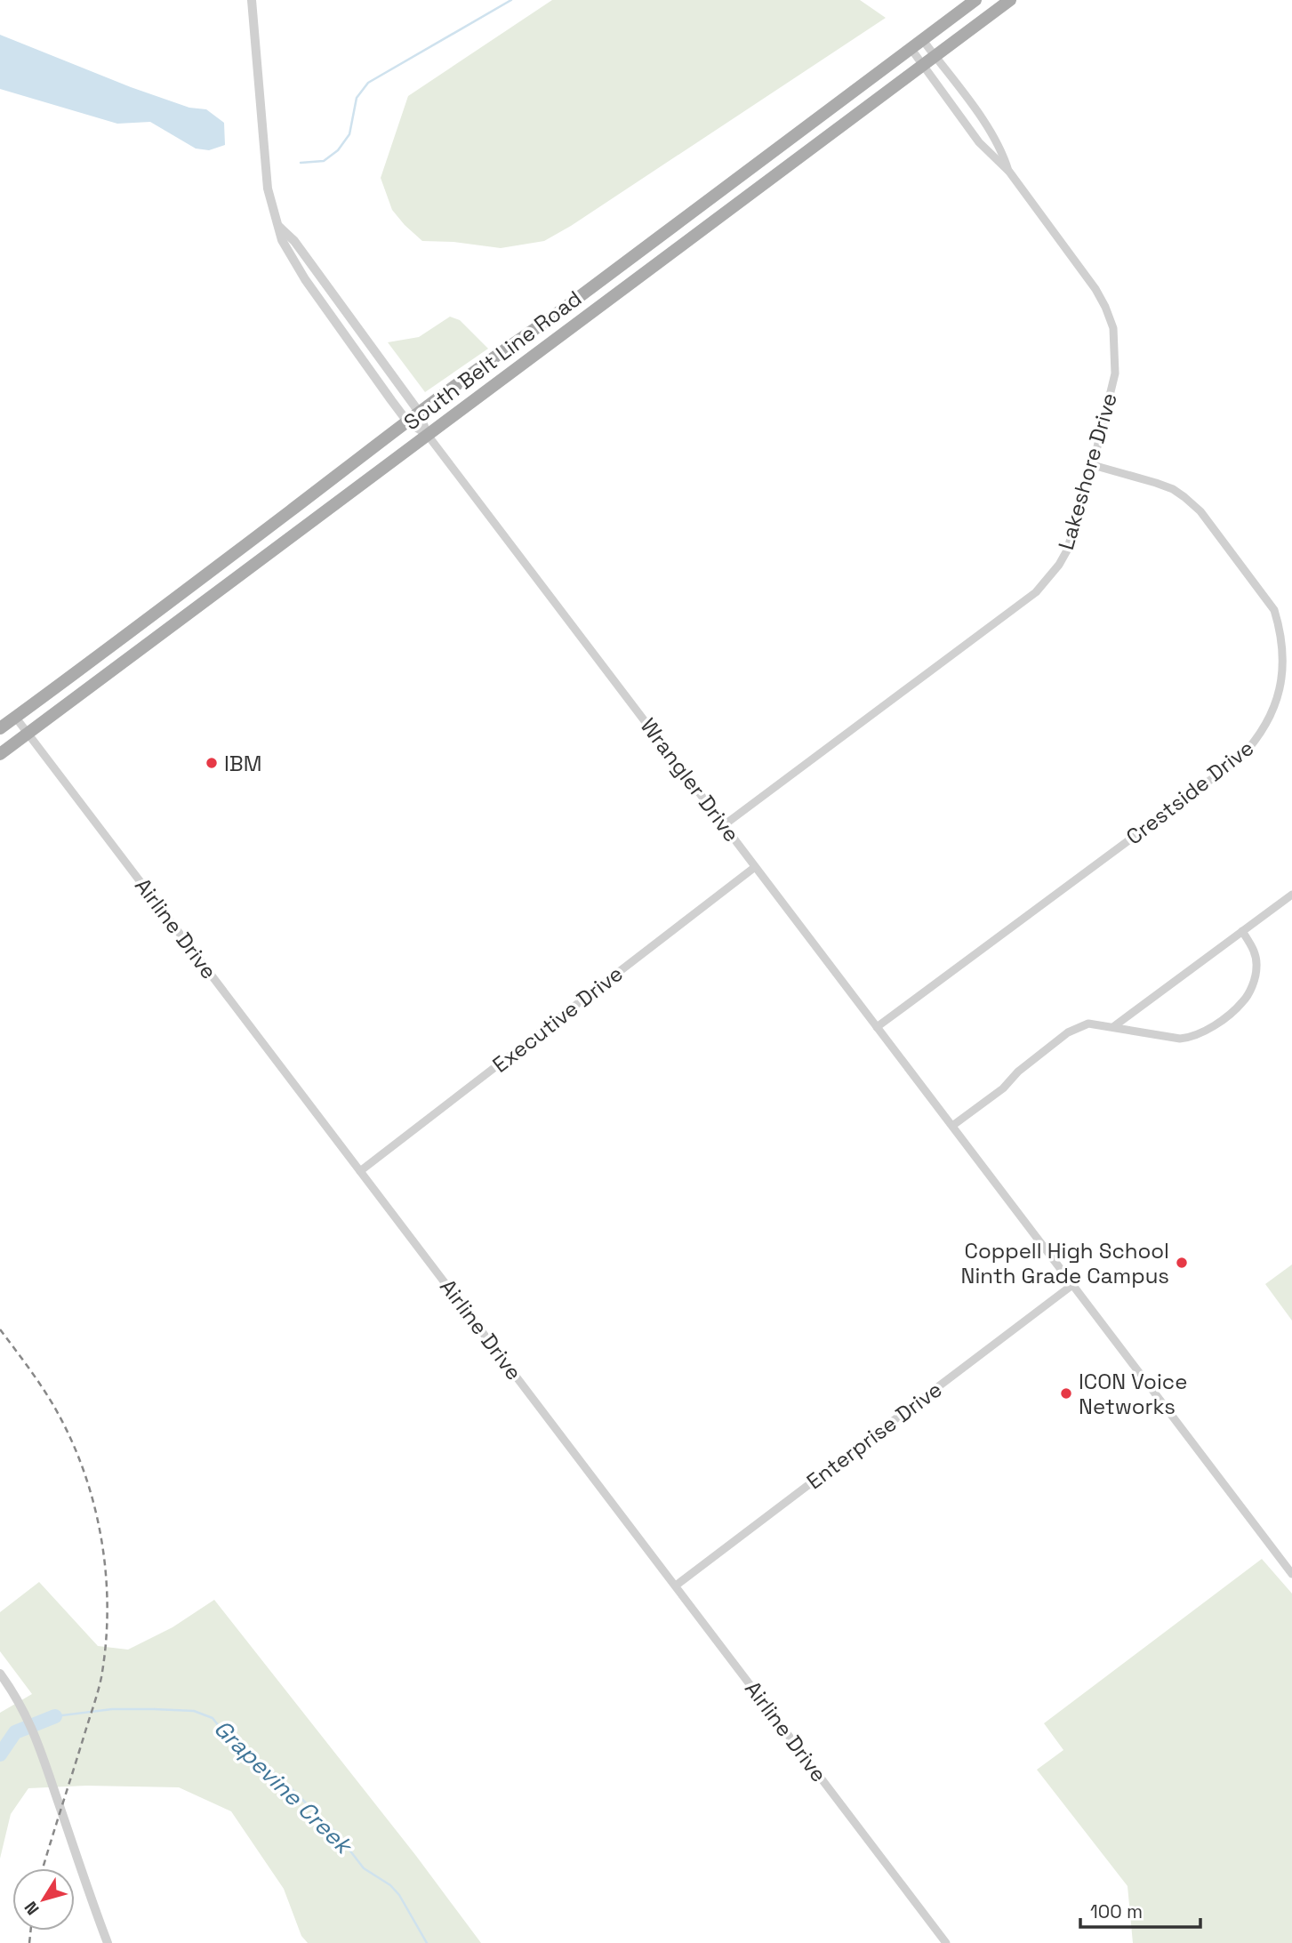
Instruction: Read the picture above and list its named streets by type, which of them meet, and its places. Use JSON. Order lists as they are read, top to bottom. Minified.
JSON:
{"streets":{"main road":["South Belt Line Road"],"street":["Lakeshore Drive","Wrangler Drive","Crestside Drive","Airline Drive","Executive Drive","Enterprise Drive"]},"crossings":[["South Belt Line Road","Lakeshore Drive"],["South Belt Line Road","Wrangler Drive"],["South Belt Line Road","Airline Drive"],["Lakeshore Drive","Wrangler Drive"],["Lakeshore Drive","Crestside Drive"],["Wrangler Drive","Crestside Drive"],["Wrangler Drive","Executive Drive"],["Wrangler Drive","Enterprise Drive"],["Airline Drive","Executive Drive"],["Airline Drive","Enterprise Drive"]],"water":["Grapevine Creek"],"places":["IBM","Coppell High School Ninth Grade Campus","ICON Voice Networks"],"scale_bar":"100 m","north":"bottom left"}
